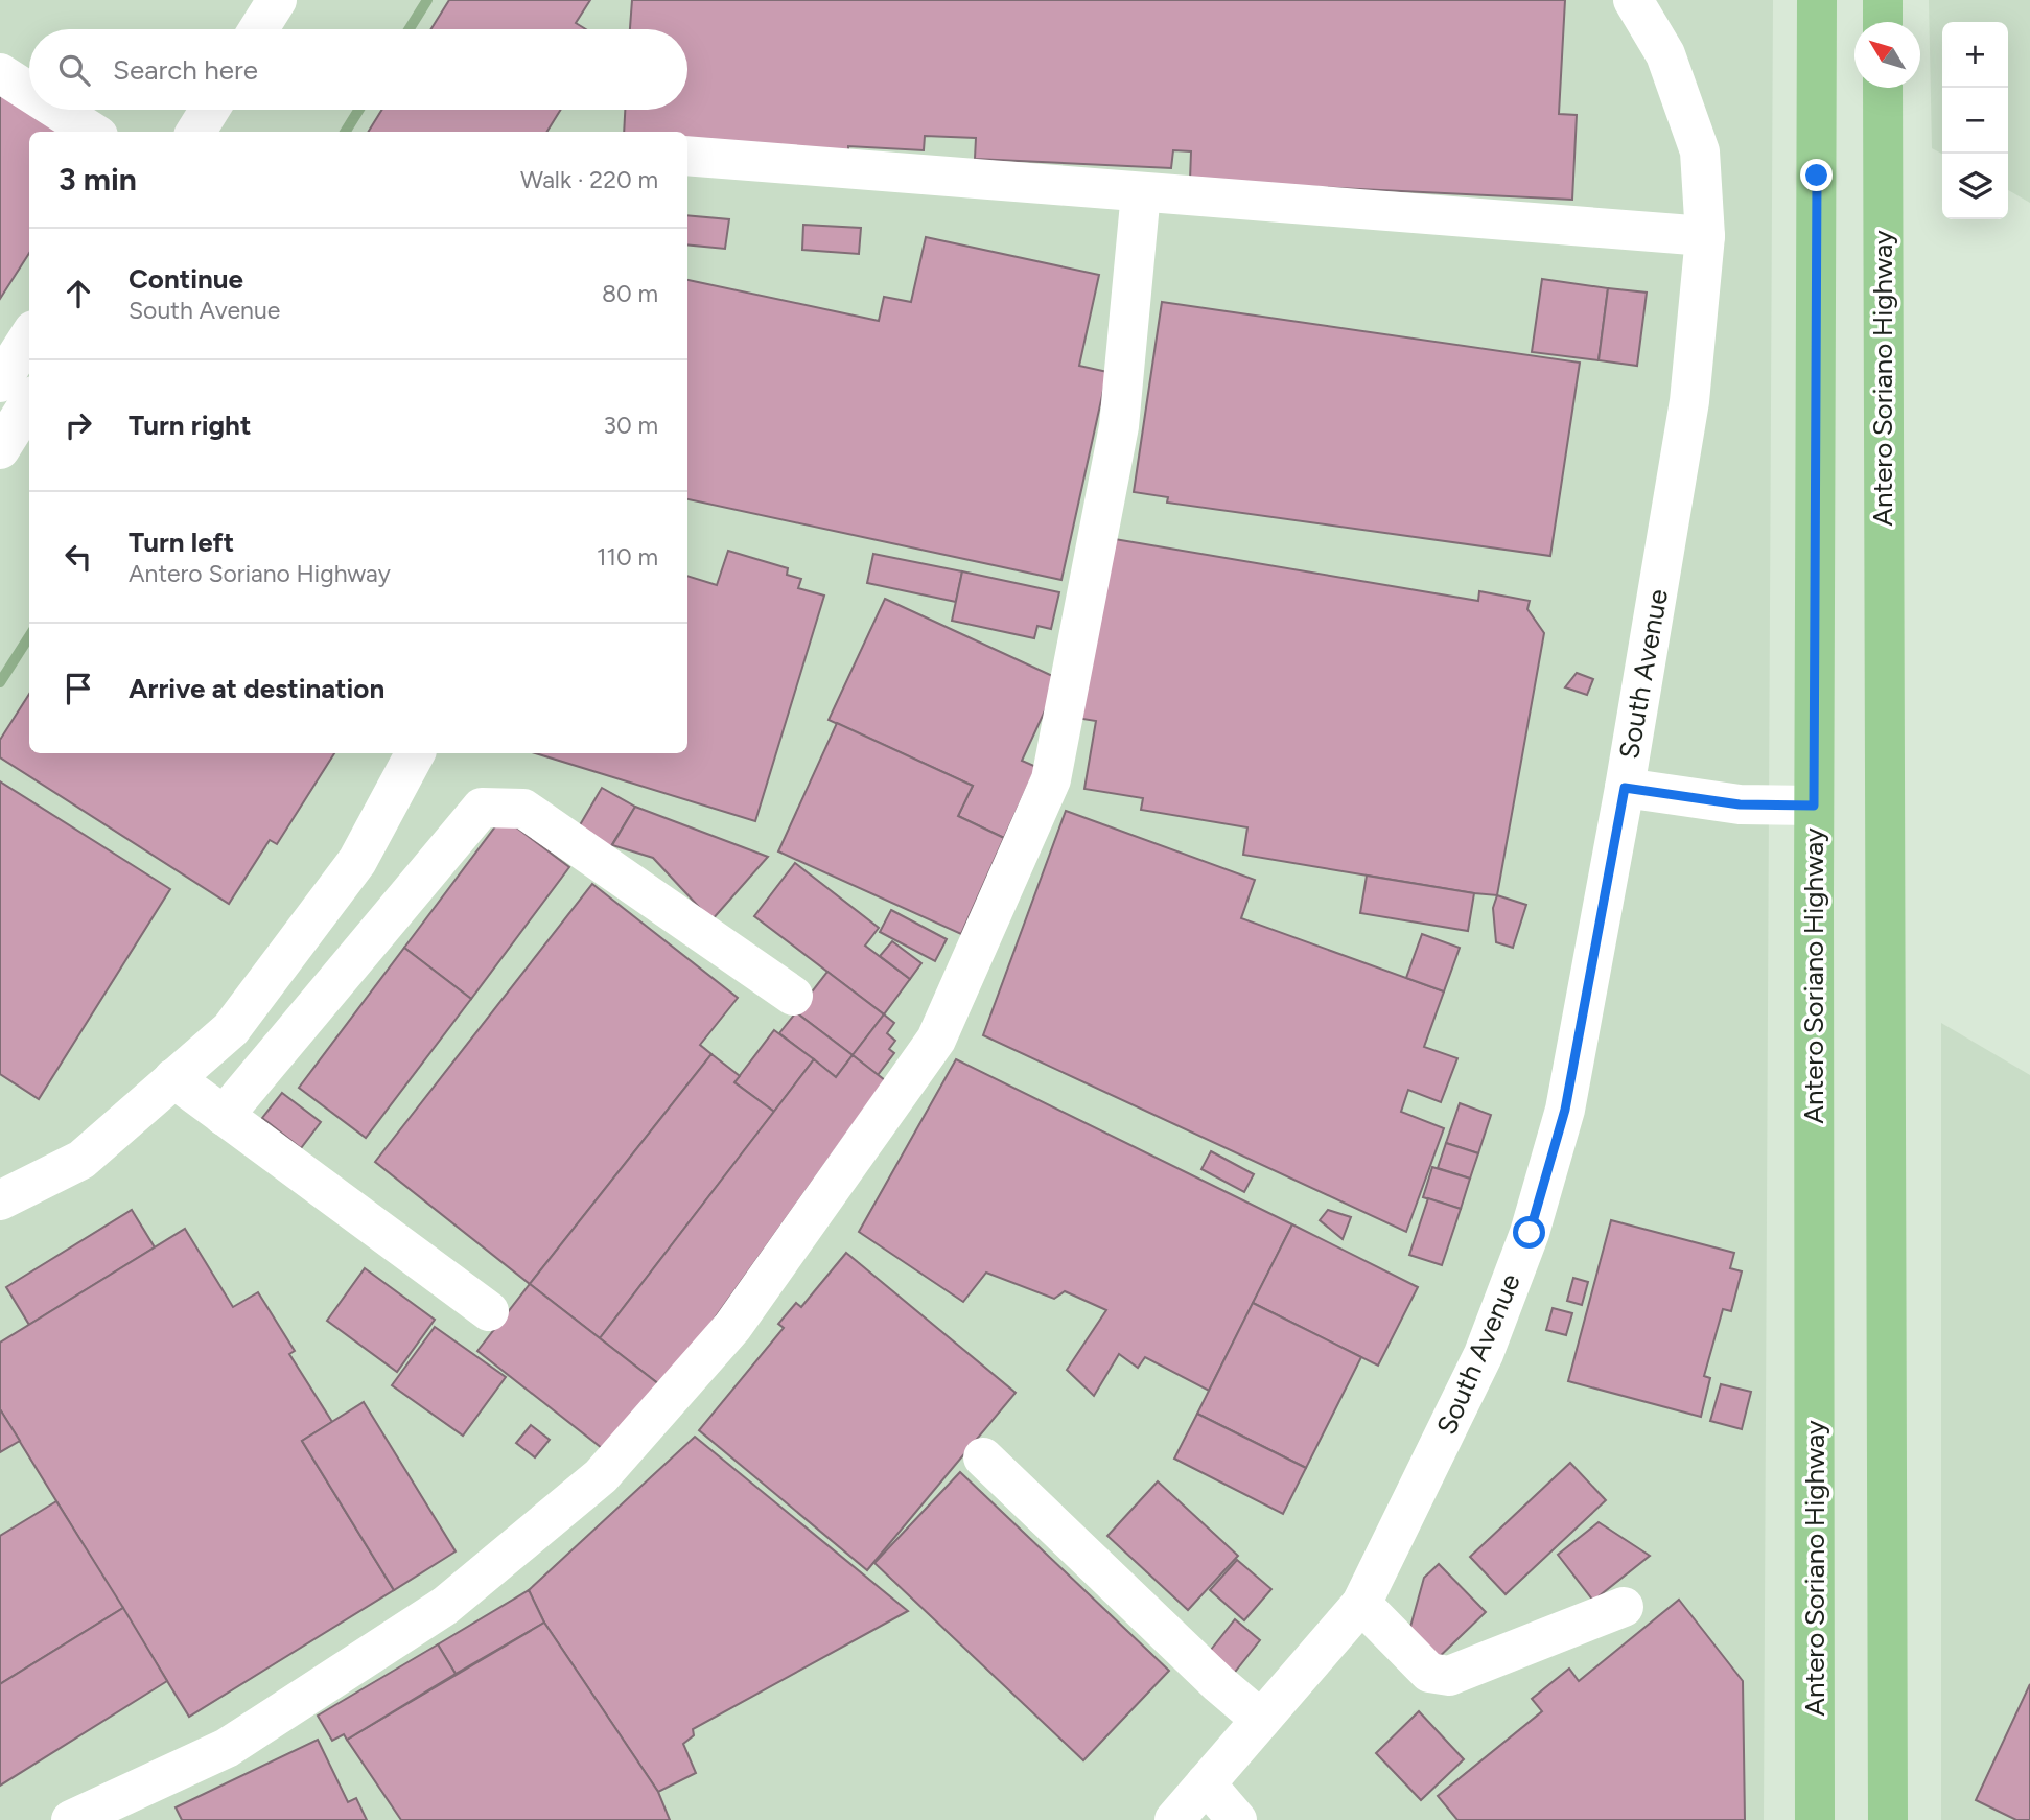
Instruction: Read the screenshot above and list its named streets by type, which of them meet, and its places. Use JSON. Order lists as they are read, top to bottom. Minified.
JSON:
{"streets":{"main road":["Antero Soriano Highway"],"street":["South Avenue"]},"north":"top left","page":{"map_buttons":["+","−"],"search":"Search here","heading":["3 min","Walk · 220 m"],"list":[["Continue","South Avenue","80 m"],["Turn right","30 m"],["Turn left","Antero Soriano Highway","110 m"],"Arrive at destination"]}}
